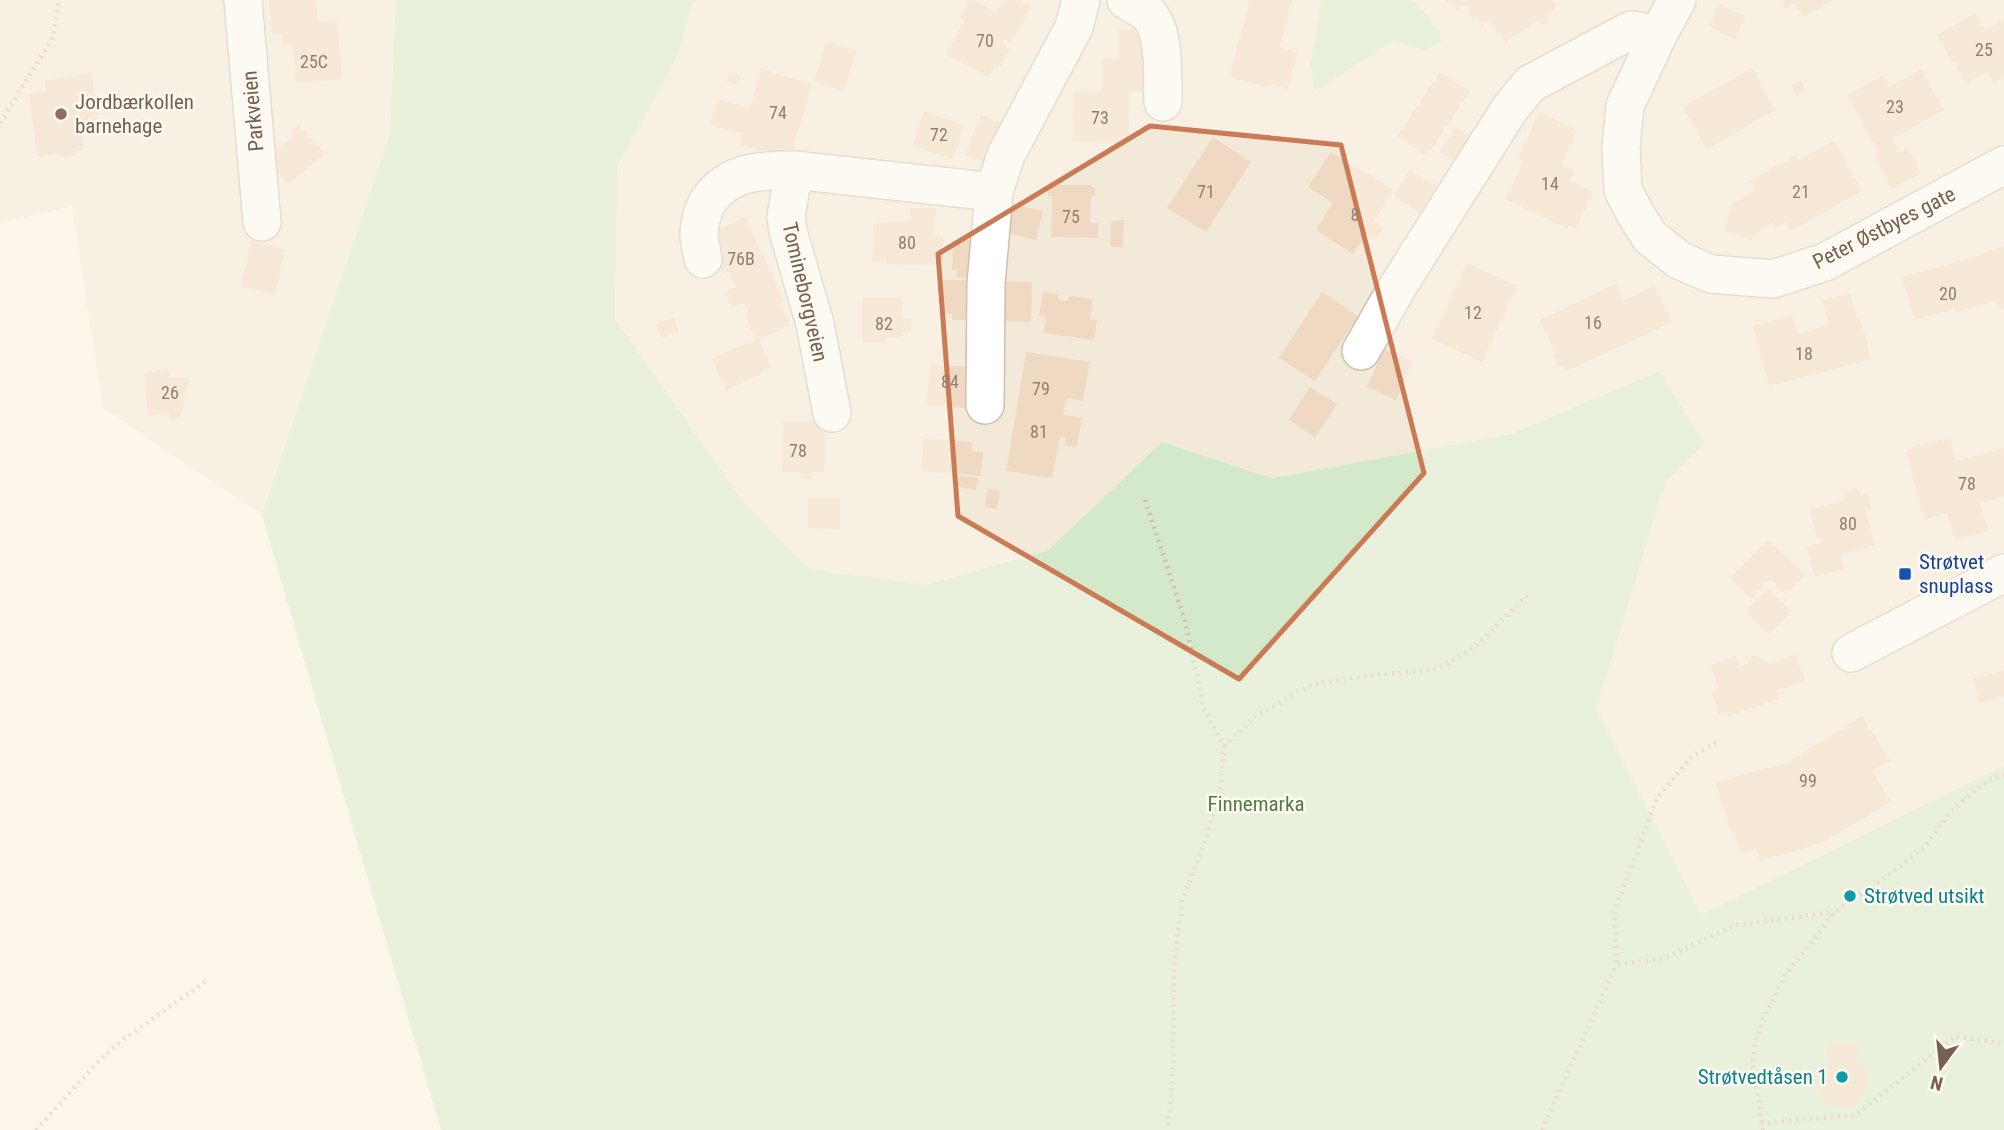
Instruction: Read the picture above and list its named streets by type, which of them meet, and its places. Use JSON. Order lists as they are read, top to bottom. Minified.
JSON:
{"streets":{"street":["Parkveien","Peter Østbyes gate","Tomineborgveien"]},"parks":["Finnemarka"],"places":{"other":["Jordbærkollen barnehage","Strøtved utsikt","Strøtvedtåsen 1"],"transit":["Strøtvet snuplass"]},"house_numbers":["70","25","25C","23","74","73","72","14","71","21","8","75","80","76B","20","12","16","82","18","84","79","26","81","78","78","80","99"],"north":"bottom"}
